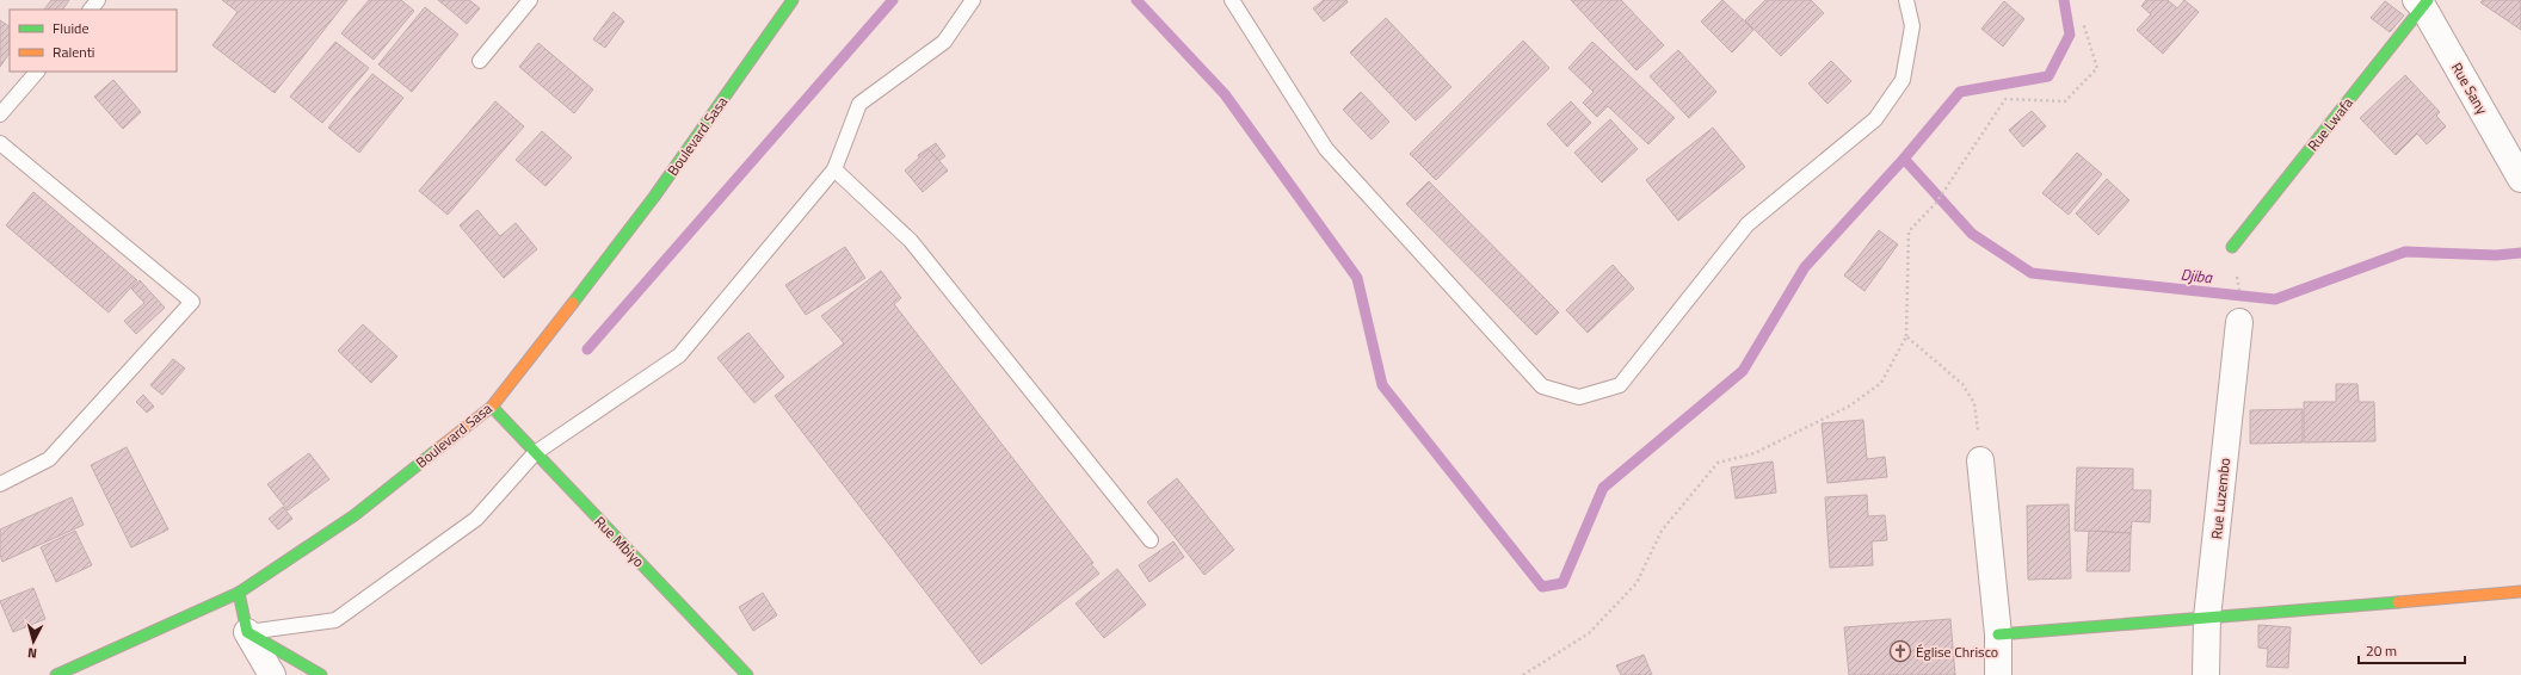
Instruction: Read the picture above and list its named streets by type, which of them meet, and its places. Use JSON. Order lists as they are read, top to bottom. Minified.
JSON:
{"streets":{"street":["Rue Sany","Rue Lwafa","Boulevard Sasa","Rue Luzembo","Rue Mbiyo"]},"crossings":[["Rue Sany","Rue Lwafa"],["Boulevard Sasa","Rue Mbiyo"]],"water":["Djiba"],"places":{"church":["Église Chrisco"]},"legend":["Fluide","Ralenti"],"scale_bar":"20 m","north":"bottom"}
